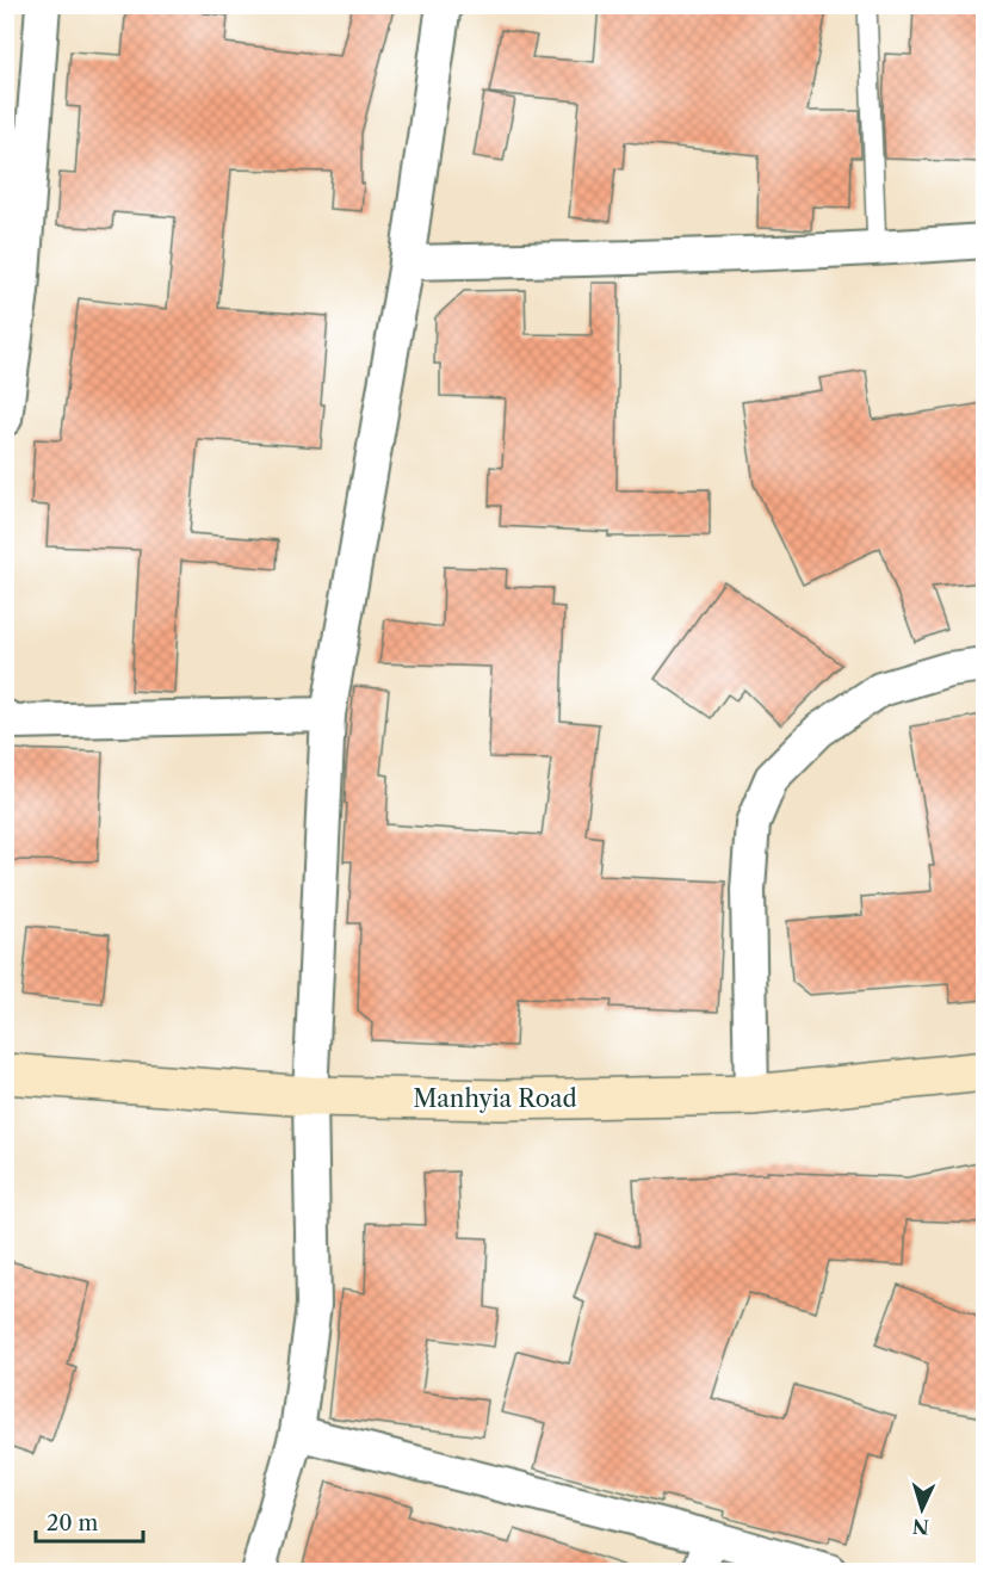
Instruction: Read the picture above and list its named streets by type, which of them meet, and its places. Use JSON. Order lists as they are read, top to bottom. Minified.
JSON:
{"streets":{"main road":["Manhyia Road"]},"scale_bar":"20 m","north":"bottom"}
